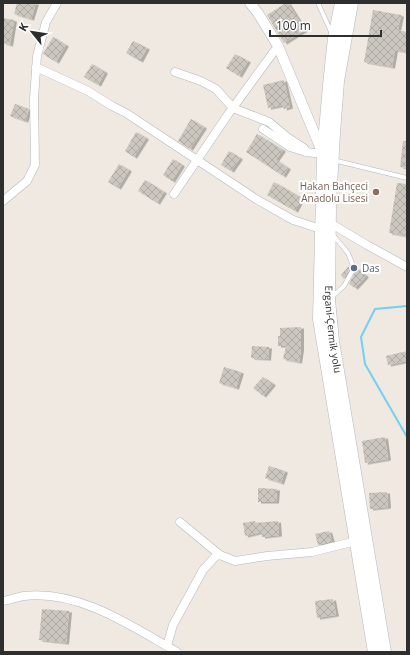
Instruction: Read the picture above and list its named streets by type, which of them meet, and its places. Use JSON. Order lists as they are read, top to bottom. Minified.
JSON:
{"streets":{"main road":["Ergani-Çermik yolu"]},"places":["Hakan Bahçeci Anadolu Lisesi","Das"],"scale_bar":"100 m","north":"top left"}
